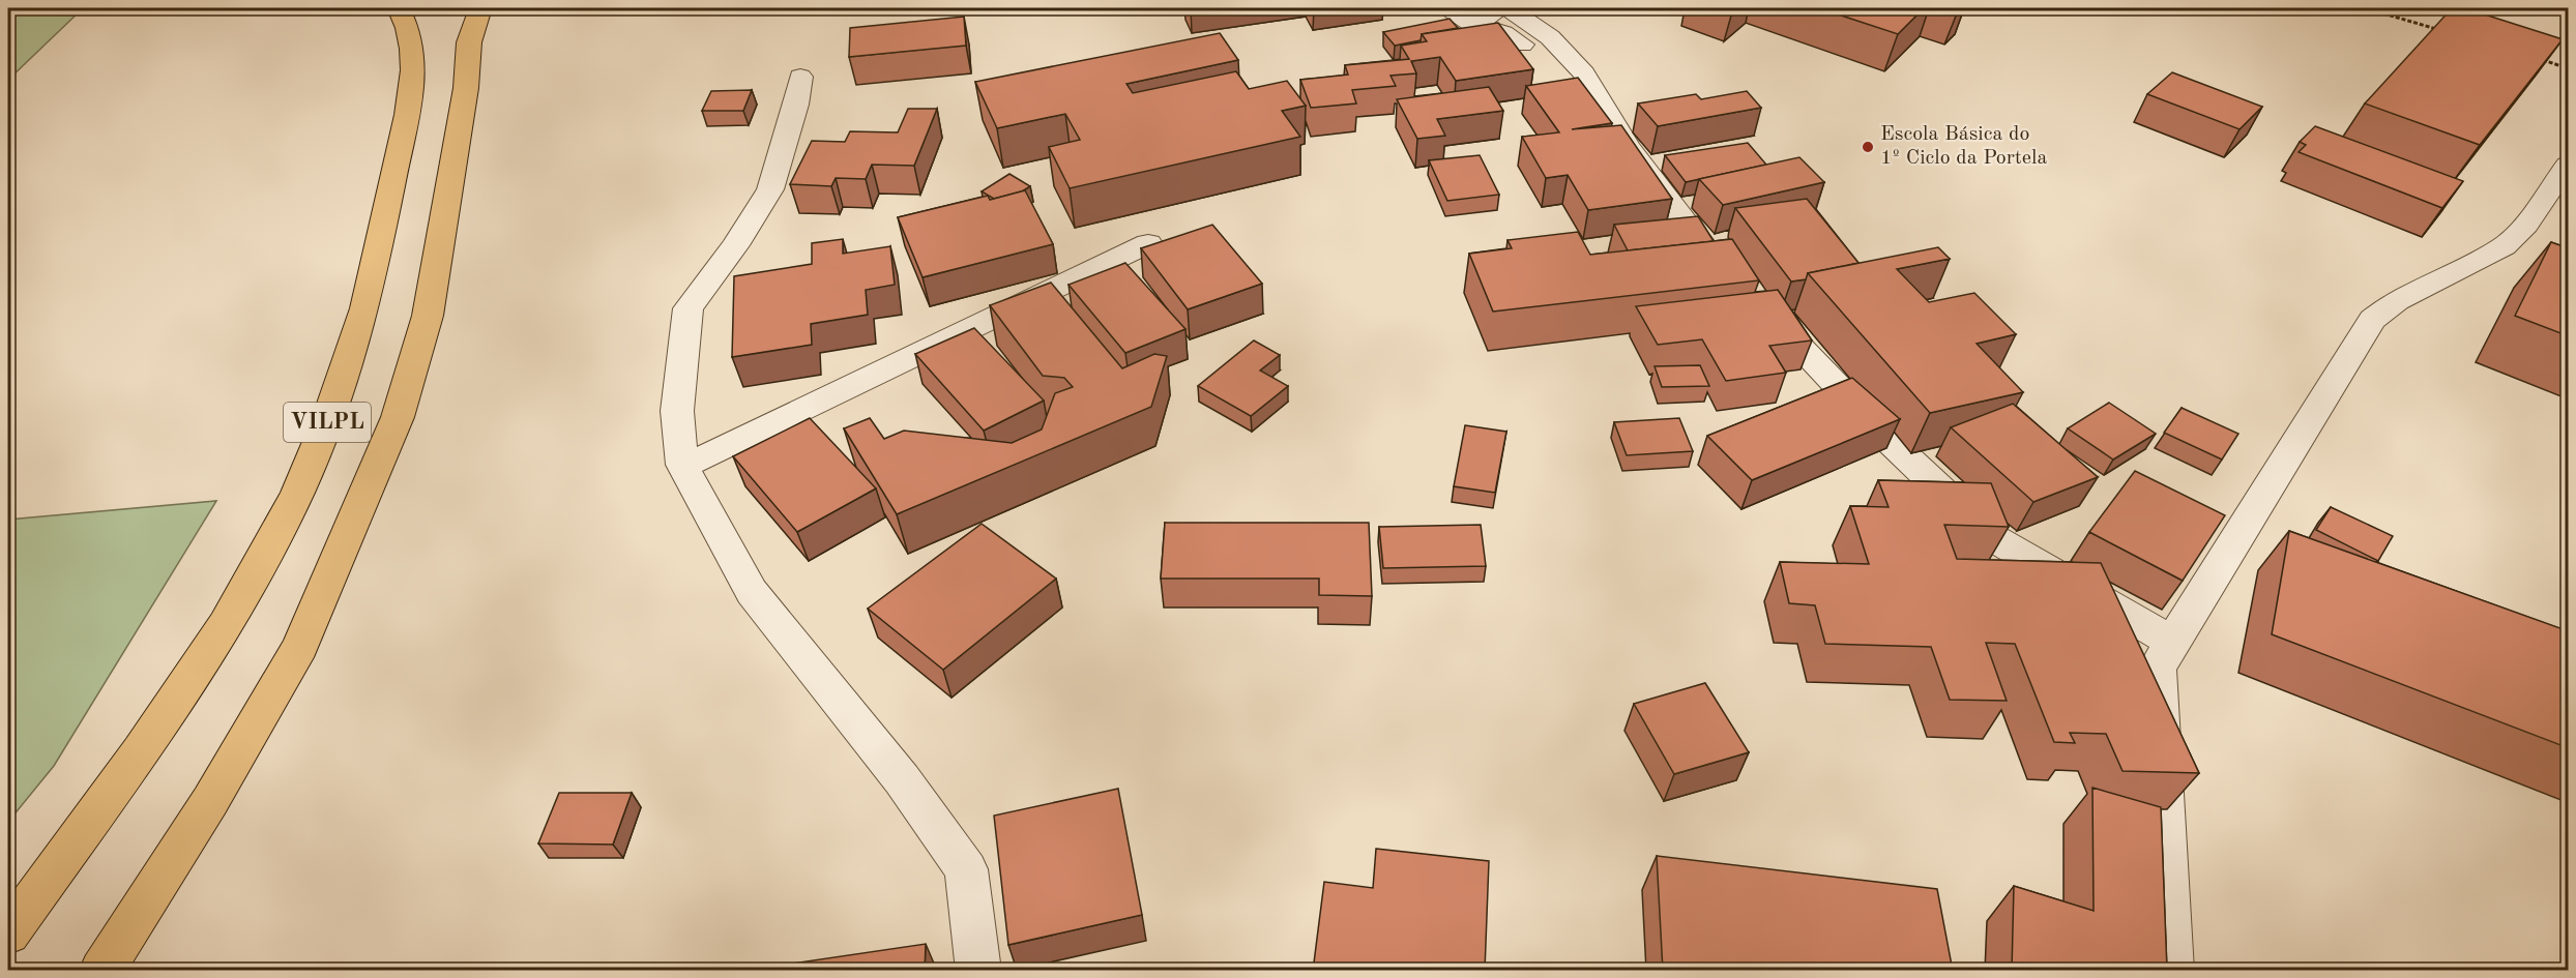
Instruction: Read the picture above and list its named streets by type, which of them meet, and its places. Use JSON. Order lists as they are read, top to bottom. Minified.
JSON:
{"streets":{"highway":["VILPL"]},"places":["Escola Básica do 1º Ciclo da Portela"]}
